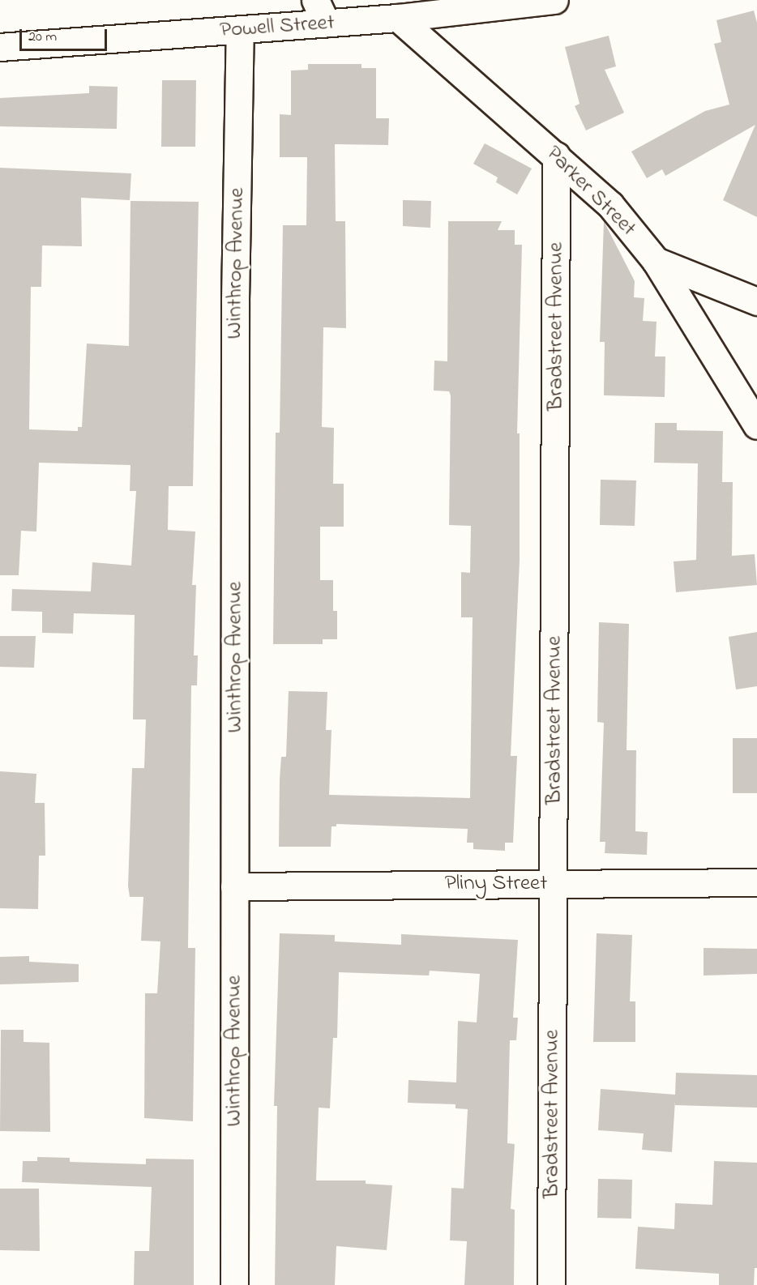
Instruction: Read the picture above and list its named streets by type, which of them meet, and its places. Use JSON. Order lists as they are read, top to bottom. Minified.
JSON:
{"streets":{"street":["Powell Street","Parker Street","Winthrop Avenue","Bradstreet Avenue","Pliny Street"]},"crossings":[["Powell Street","Parker Street"],["Powell Street","Winthrop Avenue"],["Parker Street","Bradstreet Avenue"],["Winthrop Avenue","Pliny Street"],["Bradstreet Avenue","Pliny Street"]],"scale_bar":"20 m"}
